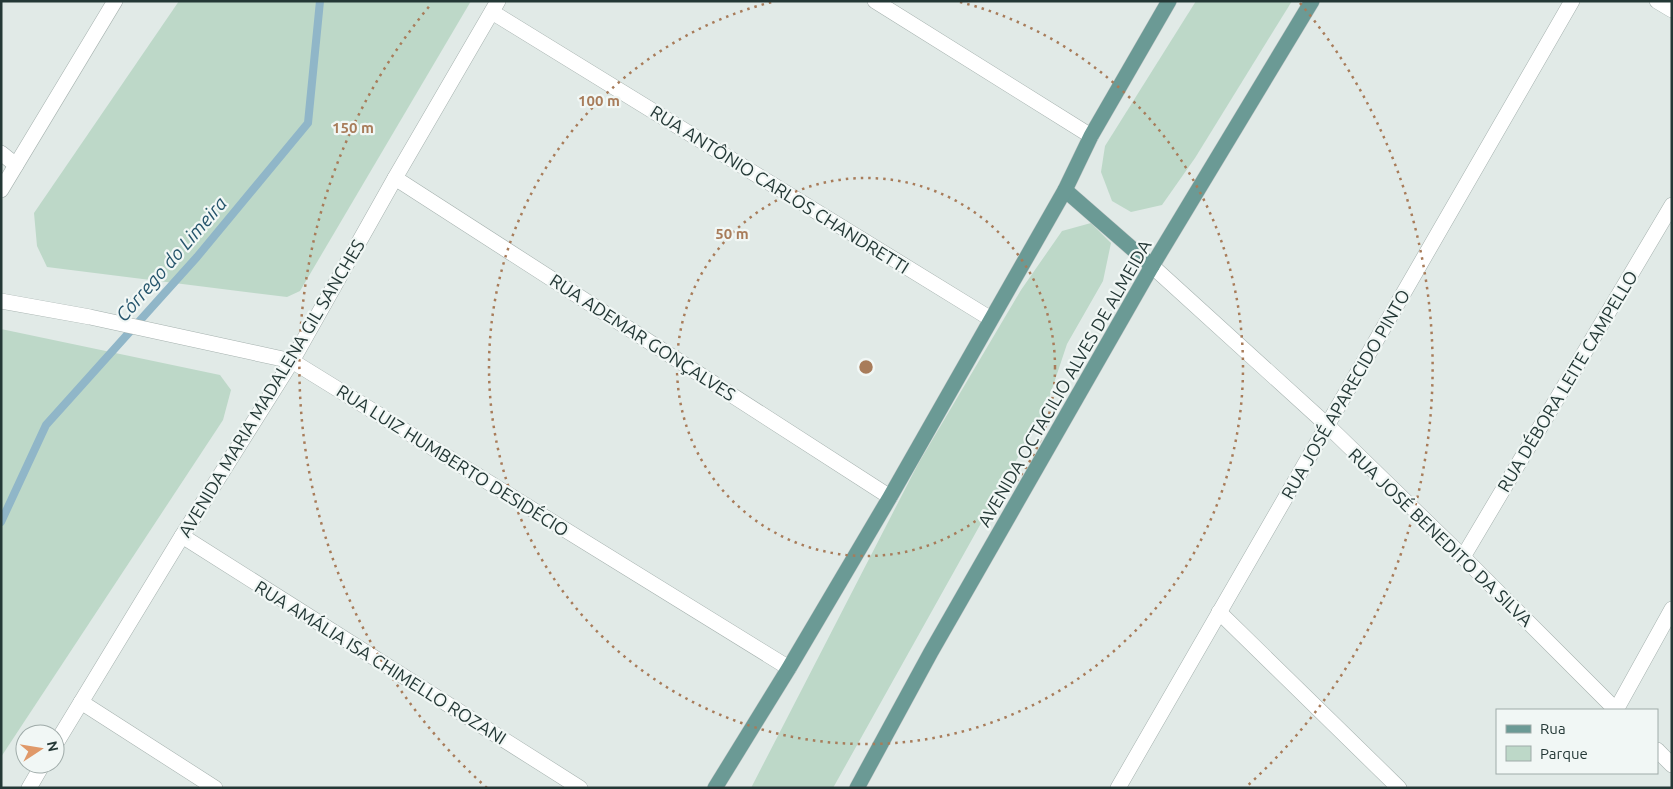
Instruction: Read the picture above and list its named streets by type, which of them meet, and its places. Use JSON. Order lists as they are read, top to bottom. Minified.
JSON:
{"streets":{"main road":["AVENIDA OCTACILIO ALVES DE ALMEIDA"],"street":["RUA ANTÔNIO CARLOS CHANDRETTI","RUA ADEMAR GONÇALVES","RUA DÉBORA LEITE CAMPELLO","AVENIDA MARIA MADALENA GIL SANCHES","RUA JOSÉ APARECIDO PINTO","RUA LUIZ HUMBERTO DESIDÉCIO","RUA JOSÉ BENEDITO DA SILVA","RUA AMÁLIA ISA CHIMELLO ROZANI"]},"crossings":[["RUA ANTÔNIO CARLOS CHANDRETTI","AVENIDA MARIA MADALENA GIL SANCHES"],["RUA ADEMAR GONÇALVES","AVENIDA MARIA MADALENA GIL SANCHES"],["RUA DÉBORA LEITE CAMPELLO","RUA JOSÉ BENEDITO DA SILVA"],["AVENIDA OCTACILIO ALVES DE ALMEIDA","RUA JOSÉ BENEDITO DA SILVA"],["AVENIDA MARIA MADALENA GIL SANCHES","RUA LUIZ HUMBERTO DESIDÉCIO"],["AVENIDA MARIA MADALENA GIL SANCHES","RUA AMÁLIA ISA CHIMELLO ROZANI"],["RUA JOSÉ APARECIDO PINTO","RUA JOSÉ BENEDITO DA SILVA"]],"water":["Córrego do Limeira"],"legend":["Rua","Parque"],"north":"right","rings":["100 m","150 m","50 m"]}
